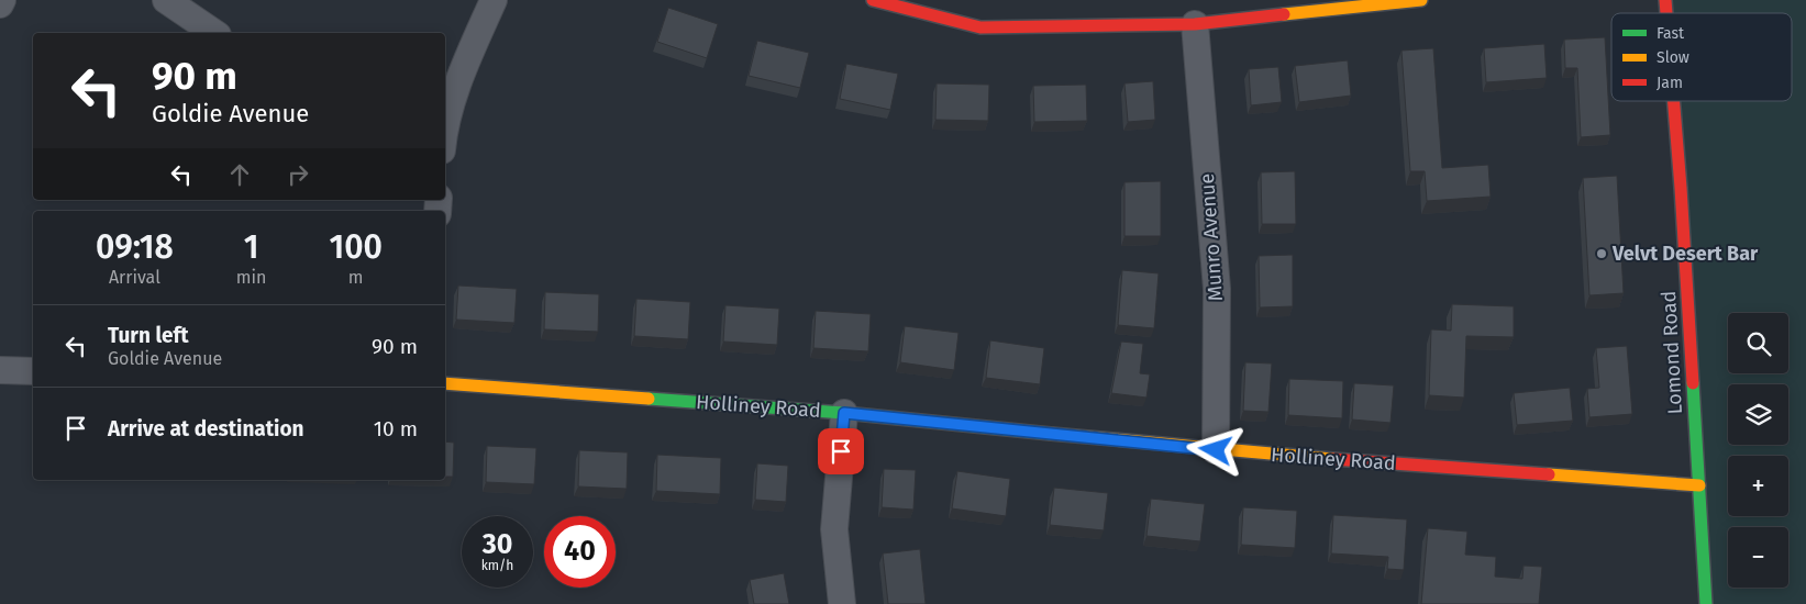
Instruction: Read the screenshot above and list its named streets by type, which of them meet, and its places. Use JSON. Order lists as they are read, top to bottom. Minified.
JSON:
{"streets":{"street":["Munro Avenue","Lomond Road","Holliney Road"]},"crossings":[["Munro Avenue","Holliney Road"],["Lomond Road","Holliney Road"]],"places":["Velvt Desert Bar"],"legend":["Fast","Slow","Jam"],"page":{"turn":["90 m","Goldie Avenue"],"eta":["09:18","Arrival","1","min","100","m"],"list":[{"name":"Turn left","note":"Goldie Avenue","value":"90 m"},{"name":"Arrive at destination","value":"10 m"}],"map_buttons":["+","−"],"speed":"30 km/h","limit":"40"}}
